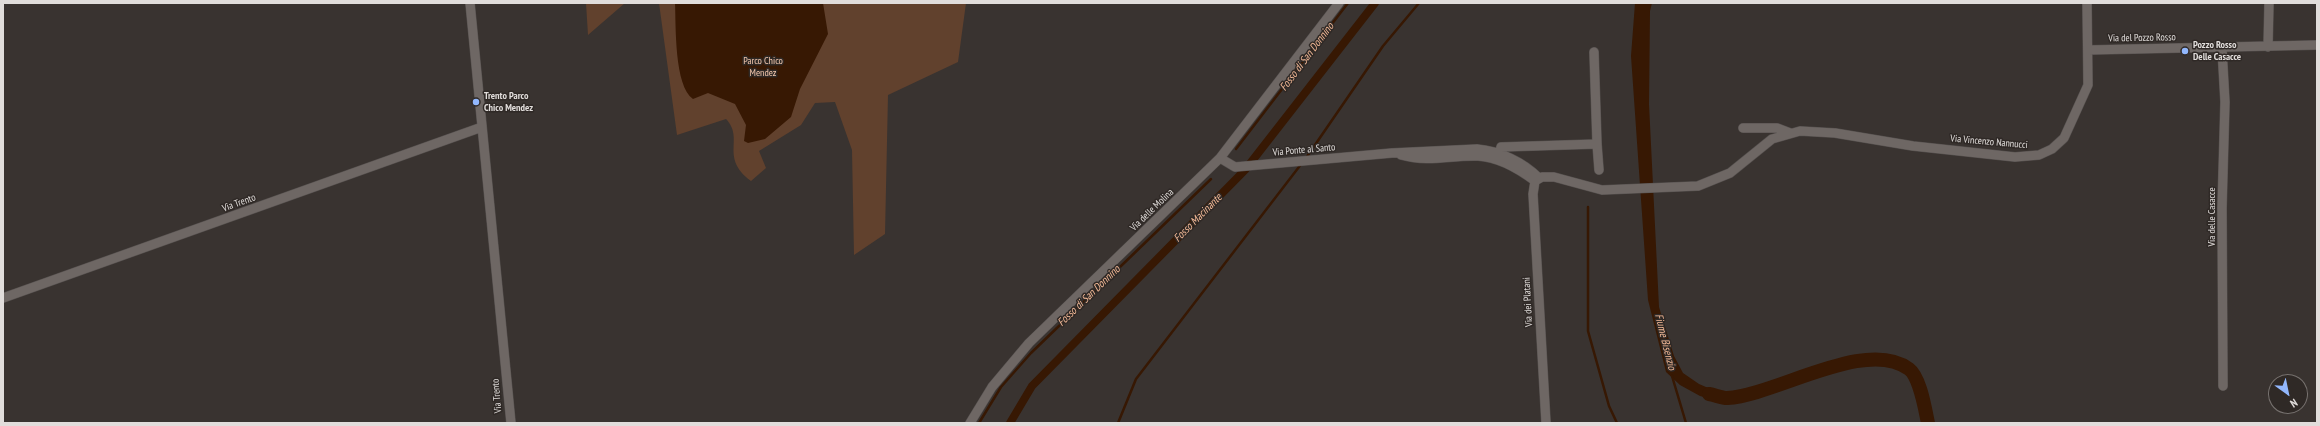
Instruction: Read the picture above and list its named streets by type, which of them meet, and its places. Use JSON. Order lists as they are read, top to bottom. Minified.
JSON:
{"streets":{"street":["Via del Pozzo Rosso","Via Vincenzo Nannucci","Via Ponte al Santo","Via Trento","Via delle Molina","Via delle Casacce","Via dei Platani"]},"crossings":[["Via del Pozzo Rosso","Via Vincenzo Nannucci"],["Via del Pozzo Rosso","Via delle Casacce"],["Via Vincenzo Nannucci","Via Ponte al Santo"],["Via Vincenzo Nannucci","Via dei Platani"],["Via Ponte al Santo","Via delle Molina"],["Via Ponte al Santo","Via dei Platani"]],"water":["Fosso di San Donnino","Fosso Macinante","Fiume Bisenzio"],"parks":["Parco Chico Mendez"],"places":["Pozzo Rosso Delle Casacce","Trento Parco Chico Mendez"],"north":"bottom right"}
